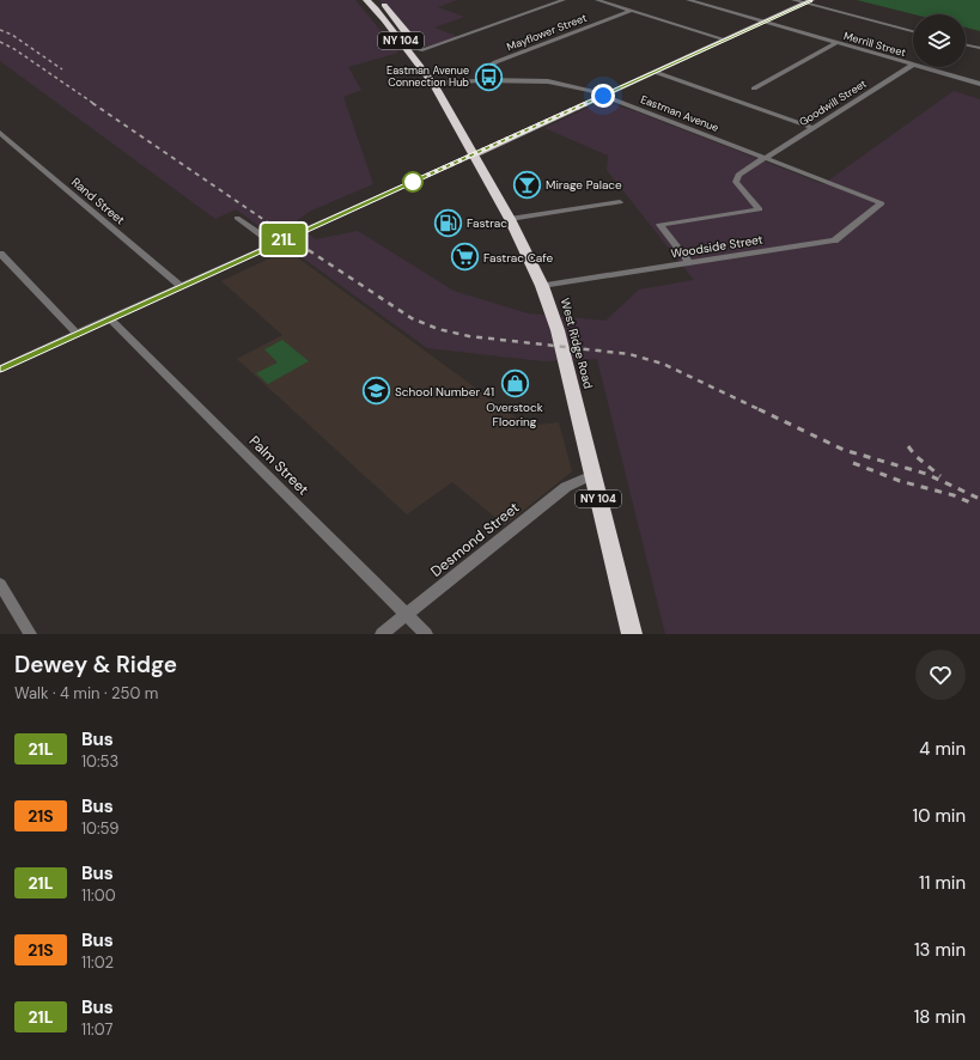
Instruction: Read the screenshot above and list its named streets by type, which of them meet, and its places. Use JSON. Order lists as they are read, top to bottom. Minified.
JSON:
{"streets":{"highway":["NY 104","West Ridge Road"],"street":["Mayflower Street","Merrill Street","Goodwill Street","Eastman Avenue","Rand Street","Woodside Street","Palm Street","Desmond Street"]},"crossings":[["Mayflower Street","Eastman Avenue"],["Merrill Street","Goodwill Street"],["Goodwill Street","Eastman Avenue"],["Goodwill Street","Woodside Street"],["Eastman Avenue","Woodside Street"],["Eastman Avenue","West Ridge Road"],["Woodside Street","West Ridge Road"],["West Ridge Road","Desmond Street"],["Palm Street","Desmond Street"]],"places":{"bus stop":["Eastman Avenue Connection Hub"],"bar":["Mirage Palace"],"fuel station":["Fastrac"],"supermarket":["Fastrac Cafe"],"shop":["Overstock Flooring"],"school or university":["School Number 41"]},"lines":["bus line 21L"],"page":{"on_map":"21L","heading":["Dewey & Ridge","Walk · 4 min · 250 m"],"list":[{"mark":"21L","name":"Bus","note":"10:53","value":"4 min"},{"mark":"21S","name":"Bus","note":"10:59","value":"10 min"},{"mark":"21L","name":"Bus","note":"11:00","value":"11 min"},{"mark":"21S","name":"Bus","note":"11:02","value":"13 min"},{"mark":"21L","name":"Bus","note":"11:07","value":"18 min"}]}}
